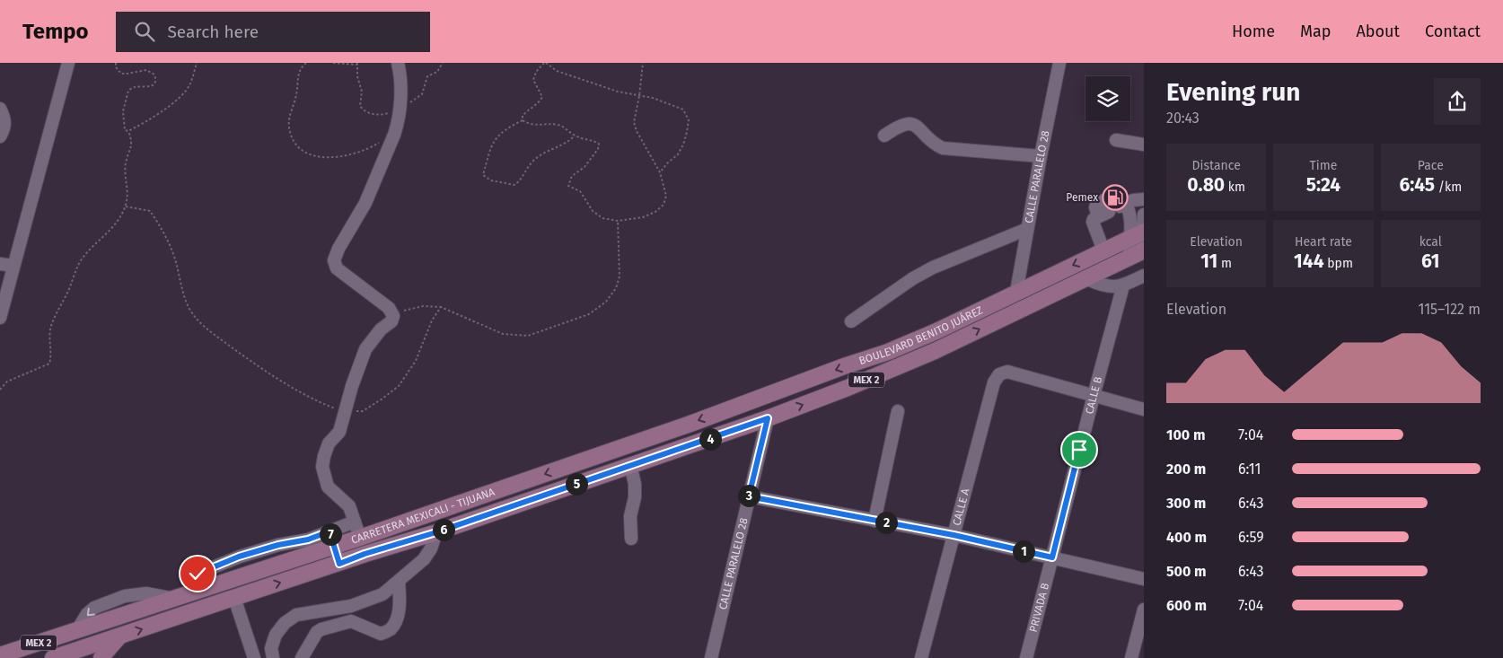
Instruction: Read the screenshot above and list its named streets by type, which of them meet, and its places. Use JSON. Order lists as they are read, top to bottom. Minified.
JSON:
{"streets":{"main road":["BOULEVARD BENITO JUÁREZ","MEX 2","CARRETERA MEXICALI - TIJUANA"],"street":["CALLE PARALELO 28","CALLE B","CALLE A","PRIVADA B"]},"crossings":[["CALLE PARALELO 28","BOULEVARD BENITO JUÁREZ"],["BOULEVARD BENITO JUÁREZ","CARRETERA MEXICALI - TIJUANA"],["CALLE B","CALLE A"],["CALLE B","PRIVADA B"]],"places":{"fuel station":["Pemex"]},"page":{"header":"Tempo","search":"Search here","nav":["Home","Map","About","Contact"],"heading":["Evening run","20:43"],"stats":[["Distance","0.80 km"],["Time","5:24"],["Pace","6:45 /km"],["Elevation","11 m"],["Heart rate","144 bpm"],["kcal","61"]],"chart":["Elevation","115–122 m"],"list":[{"name":"100 m","note":"7:04"},{"name":"200 m","note":"6:11"},{"name":"300 m","note":"6:43"},{"name":"400 m","note":"6:59"},{"name":"500 m","note":"6:43"},{"name":"600 m","note":"7:04"}],"pins":["4","5","3","2","6","7","1"]}}
